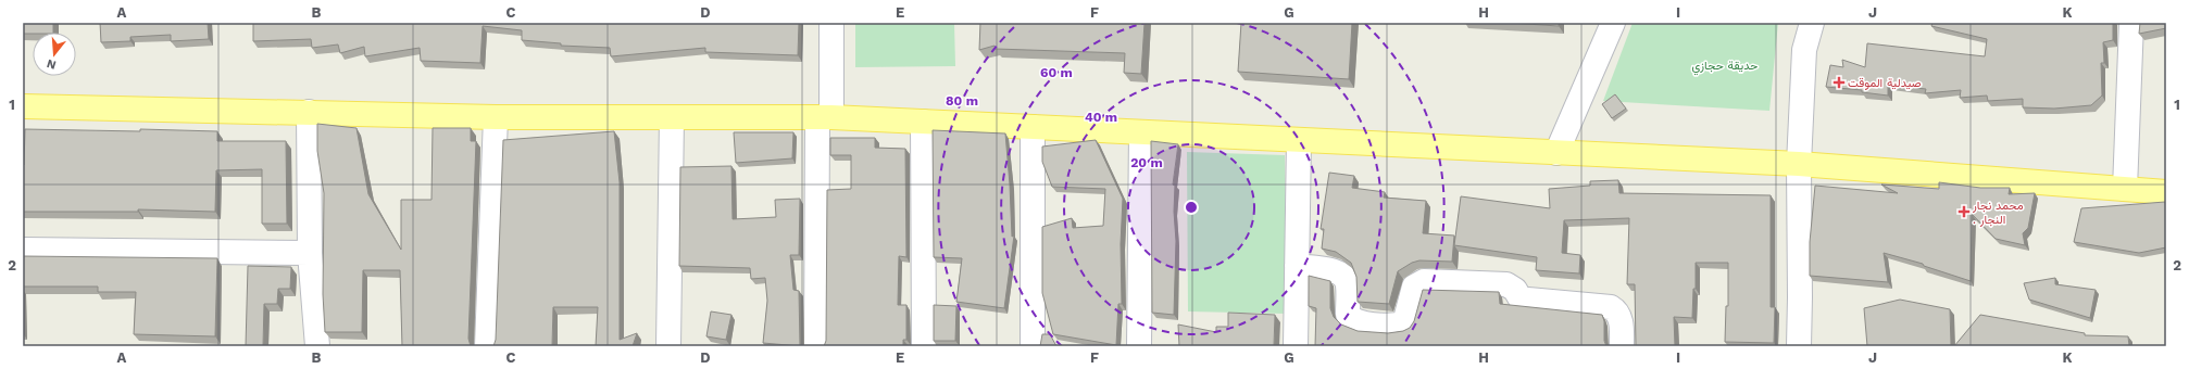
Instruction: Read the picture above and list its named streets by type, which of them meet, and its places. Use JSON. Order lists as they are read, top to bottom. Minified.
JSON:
{"parks":["حديقة حجازي"],"places":{"health":["صيدلية الموقت","محمد نجار . النجار"]},"north":"bottom","grid":{"columns":["A","B","C","D","E","F","G","H","I","J","K"],"rows":["1","2"]},"rings":["60 m","80 m","40 m","20 m"]}
